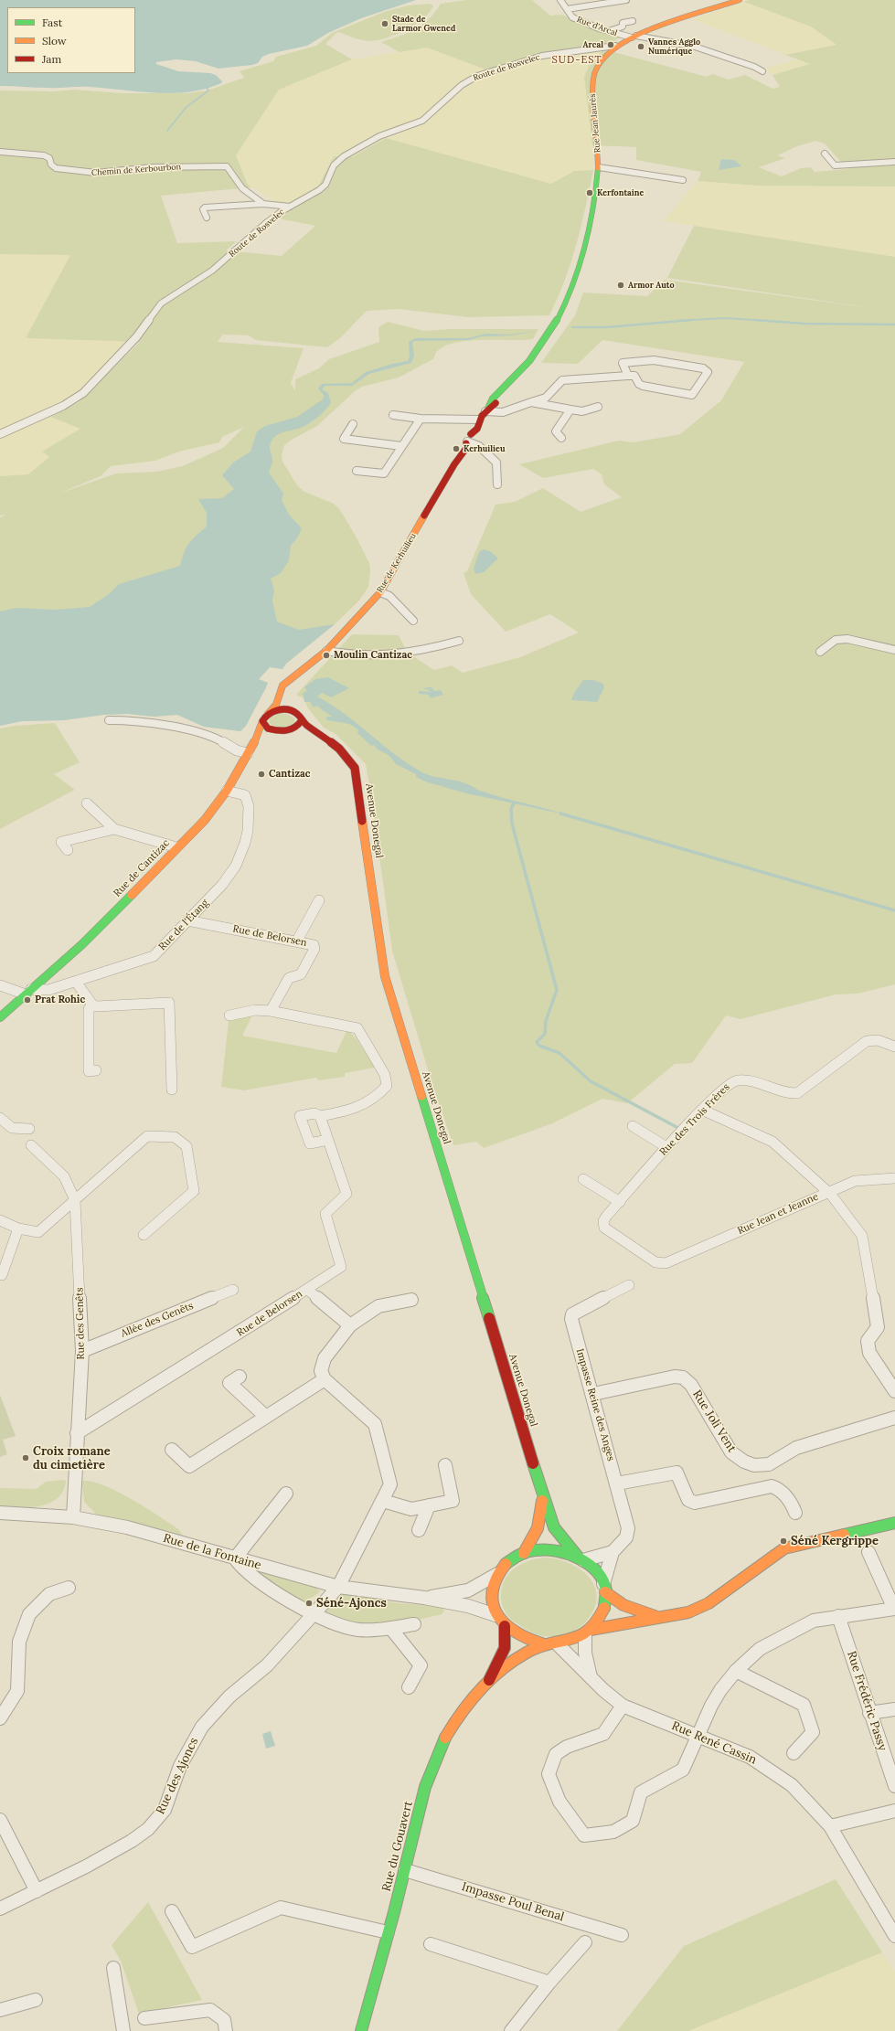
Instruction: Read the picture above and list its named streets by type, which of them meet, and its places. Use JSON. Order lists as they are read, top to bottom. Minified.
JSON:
{"streets":{"main road":["Rue Jean Jaurès","Rue de Kerhuilieu","Avenue Donegal","Rue de Cantizac","Rue du Gouavert"],"street":["Rue d'Arcal","Route de Rosvelec","Chemin de Kerbourbon","Rue de l'Étang","Rue de Belorsen","Rue des Trois Frères","Rue Jean et Jeanne","Allée des Genêts","Rue des Genêts","Impasse Reine des Anges","Rue Joli Vent","Rue de la Fontaine","Rue Frédéric Passy","Rue René Cassin","Rue des Ajoncs","Impasse Poul Benal"]},"crossings":[["Rue d'Arcal","Rue Jean Jaurès"],["Route de Rosvelec","Rue Jean Jaurès"],["Rue de Kerhuilieu","Avenue Donegal"],["Rue de Kerhuilieu","Rue de Cantizac"],["Avenue Donegal","Rue de Cantizac"],["Avenue Donegal","Impasse Reine des Anges"],["Avenue Donegal","Rue de la Fontaine"],["Avenue Donegal","Rue René Cassin"],["Avenue Donegal","Rue du Gouavert"],["Rue de Cantizac","Rue de l'Étang"],["Rue de l'Étang","Rue de Belorsen"],["Rue de Belorsen","Rue des Genêts"],["Rue des Trois Frères","Rue Jean et Jeanne"],["Allée des Genêts","Rue des Genêts"],["Rue des Genêts","Rue de la Fontaine"],["Impasse Reine des Anges","Rue Joli Vent"],["Impasse Reine des Anges","Rue de la Fontaine"],["Impasse Reine des Anges","Rue René Cassin"],["Impasse Reine des Anges","Rue du Gouavert"],["Rue de la Fontaine","Rue René Cassin"],["Rue de la Fontaine","Rue des Ajoncs"],["Rue de la Fontaine","Rue du Gouavert"],["Rue René Cassin","Rue du Gouavert"],["Rue du Gouavert","Impasse Poul Benal"]],"districts":["SUD-EST"],"places":["Stade de Larmor Gwened","Arcal","Vannes Agglo Numérique","Kerfontaine","Armor Auto","Kerhuilieu","Moulin Cantizac","Cantizac","Prat Rohic","Croix romane du cimetière","Séné Kergrippe","Séné-Ajoncs"],"legend":["Fast","Slow","Jam"]}
